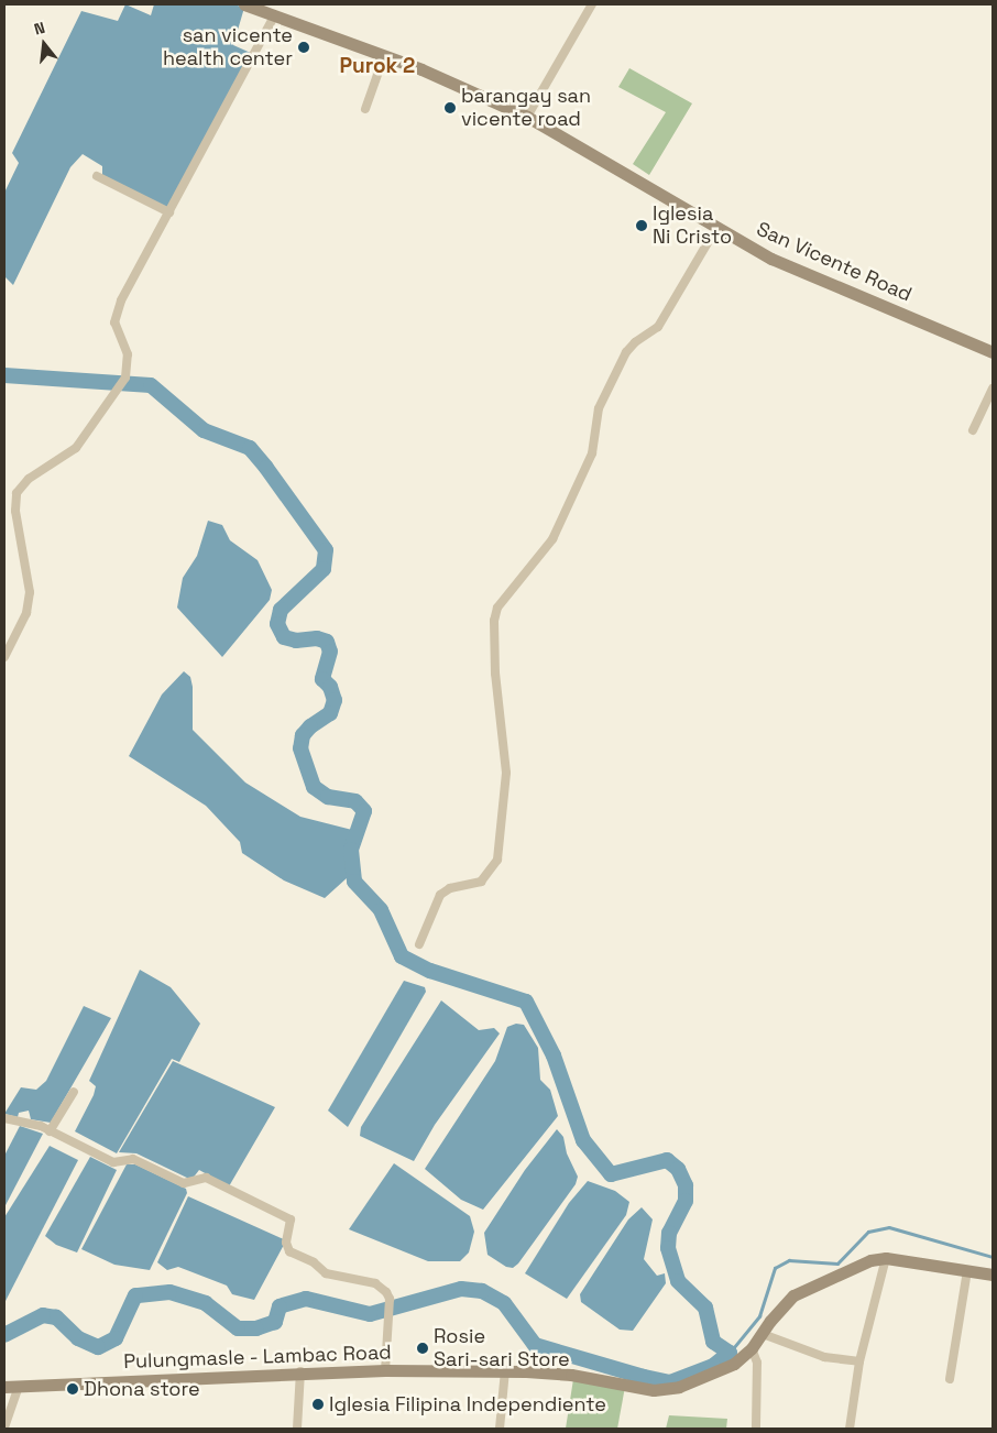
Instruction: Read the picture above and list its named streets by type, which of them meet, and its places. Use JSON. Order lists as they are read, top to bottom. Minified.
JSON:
{"streets":{"street":["San Vicente Road","Pulungmasle - Lambac Road"]},"districts":["Purok 2"],"places":["san vicente health center","barangay san vicente road","Iglesia Ni Cristo","Rosie Sari-sari Store","Dhona store","Iglesia Filipina Independiente"],"north":"top"}
